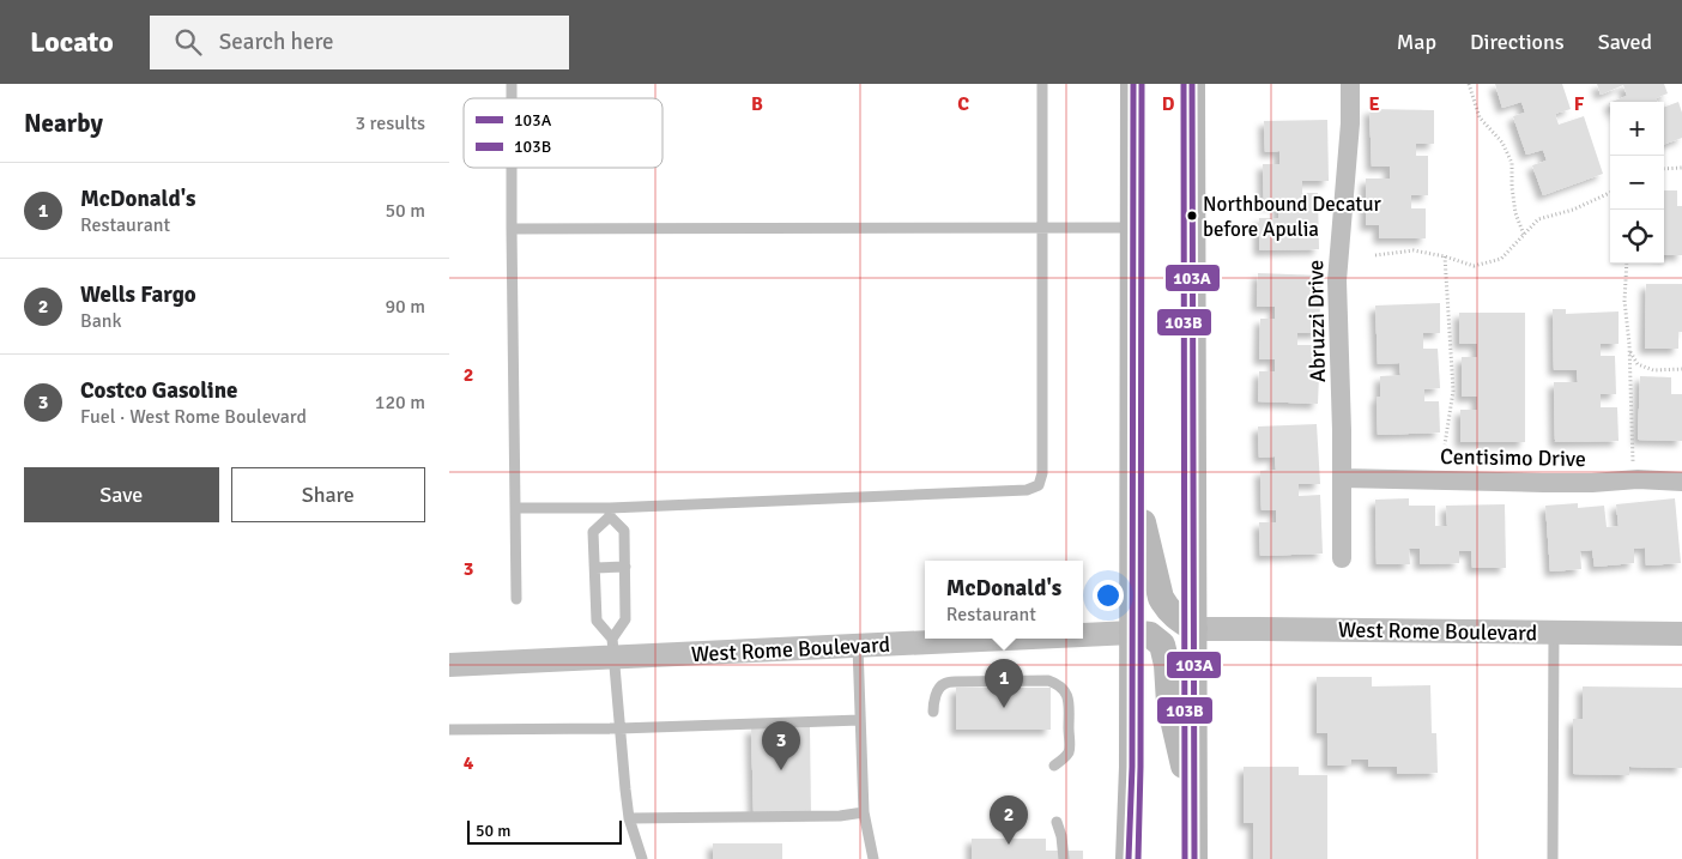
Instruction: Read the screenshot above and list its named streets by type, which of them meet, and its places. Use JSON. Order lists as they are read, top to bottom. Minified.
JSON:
{"streets":{"street":["Abruzzi Drive","Centisimo Drive","West Rome Boulevard"]},"crossings":[["Abruzzi Drive","Centisimo Drive"]],"places":["Northbound Decatur before Apulia"],"lines":["transit line 103A","transit line 103B"],"legend":["103A","103B"],"scale_bar":"50 m","page":{"header":"Locato","search":"Search here","nav":["Map","Directions","Saved"],"heading":["Nearby","3 results"],"map_buttons":["+","−"],"list":[{"mark":"1","name":"McDonald's","note":"Restaurant","value":"50 m"},{"mark":"2","name":"Wells Fargo","note":"Bank","value":"90 m"},{"mark":"3","name":"Costco Gasoline","note":"Fuel · West Rome Boulevard","value":"120 m"}],"buttons":["Save","Share"],"popup":["McDonald's","Restaurant"],"pins":["1","3","2"],"scale":"50 m"},"grid":{"columns":["B","C","D","E","F"],"rows":["2","3","4"]}}
